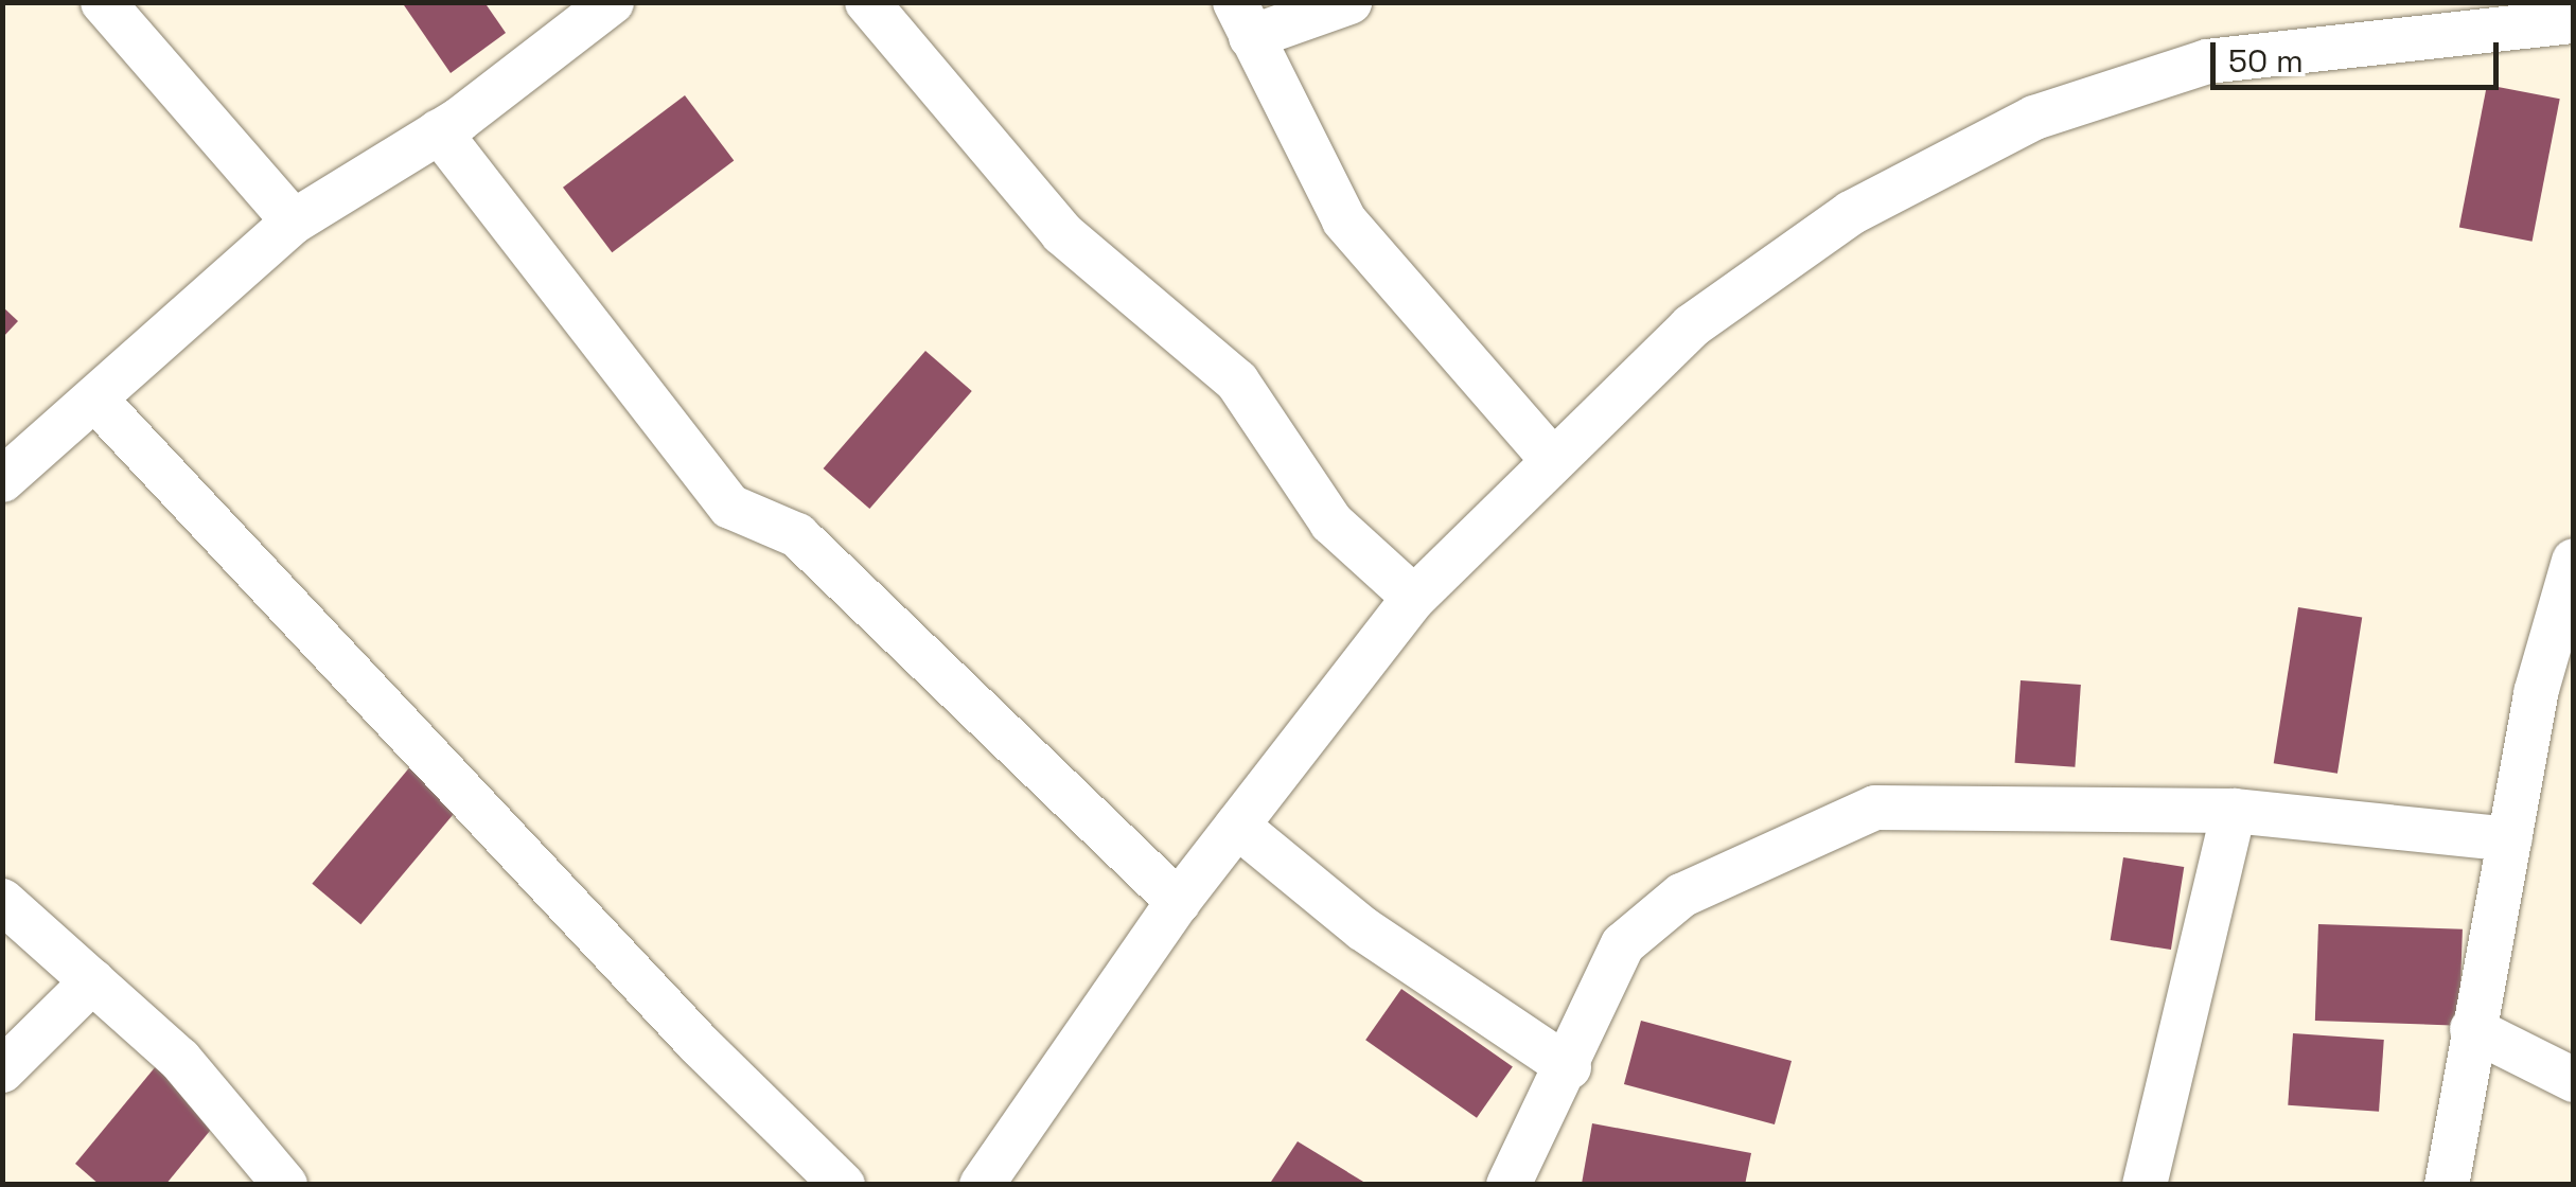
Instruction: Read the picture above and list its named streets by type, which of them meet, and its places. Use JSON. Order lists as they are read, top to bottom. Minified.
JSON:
{"scale_bar":"50 m"}
